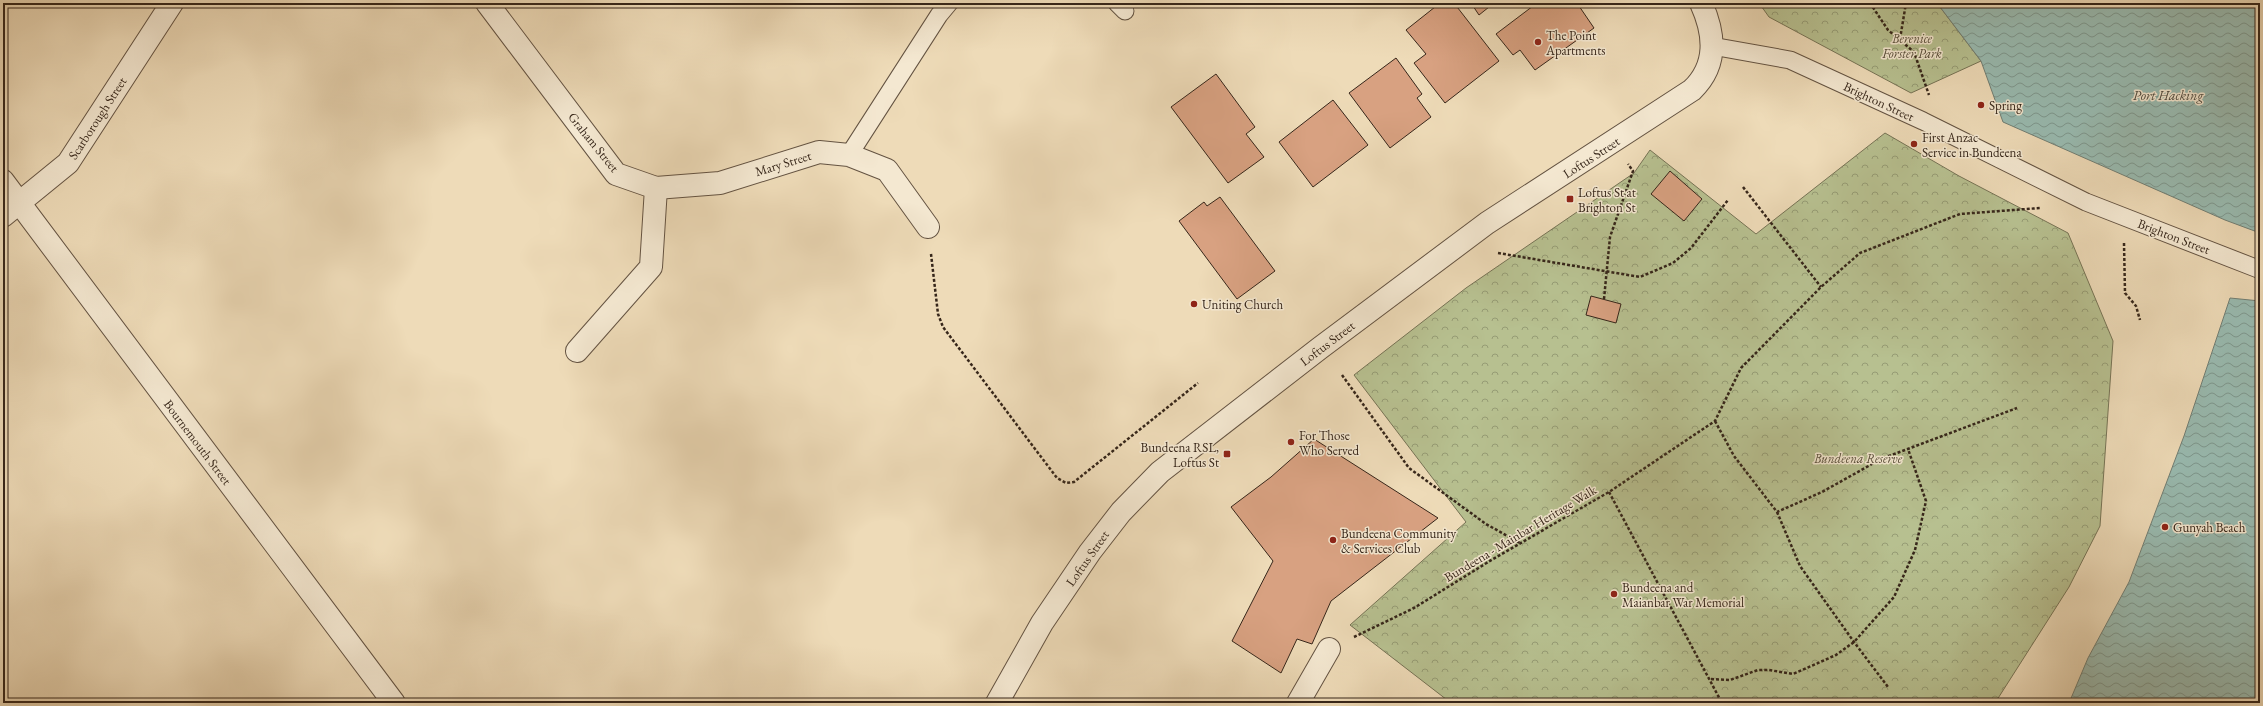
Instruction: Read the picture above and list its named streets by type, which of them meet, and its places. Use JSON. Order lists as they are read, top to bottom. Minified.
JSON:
{"streets":{"street":["Scarborough Street","Graham Street","Loftus Street","Mary Street","Bournemouth Street"],"lane":["Brighton Street"],"path":["Bundeena - Mainbar Heritage Walk"]},"crossings":[["Brighton Street","Loftus Street"],["Scarborough Street","Bournemouth Street"],["Graham Street","Mary Street"]],"water":["Port Hacking"],"parks":["Berenice Forster Park","Bundeena Reserve"],"places":{"other":["The Point Apartments","Spring","First Anzac Service in Bundeena","Uniting Church","For Those Who Served","Gunyah Beach","Bundeena Community & Services Club","Bundeena and Maianbar War Memorial"],"transit":["Loftus St at Brighton St","Bundeena RSL, Loftus St"]}}
